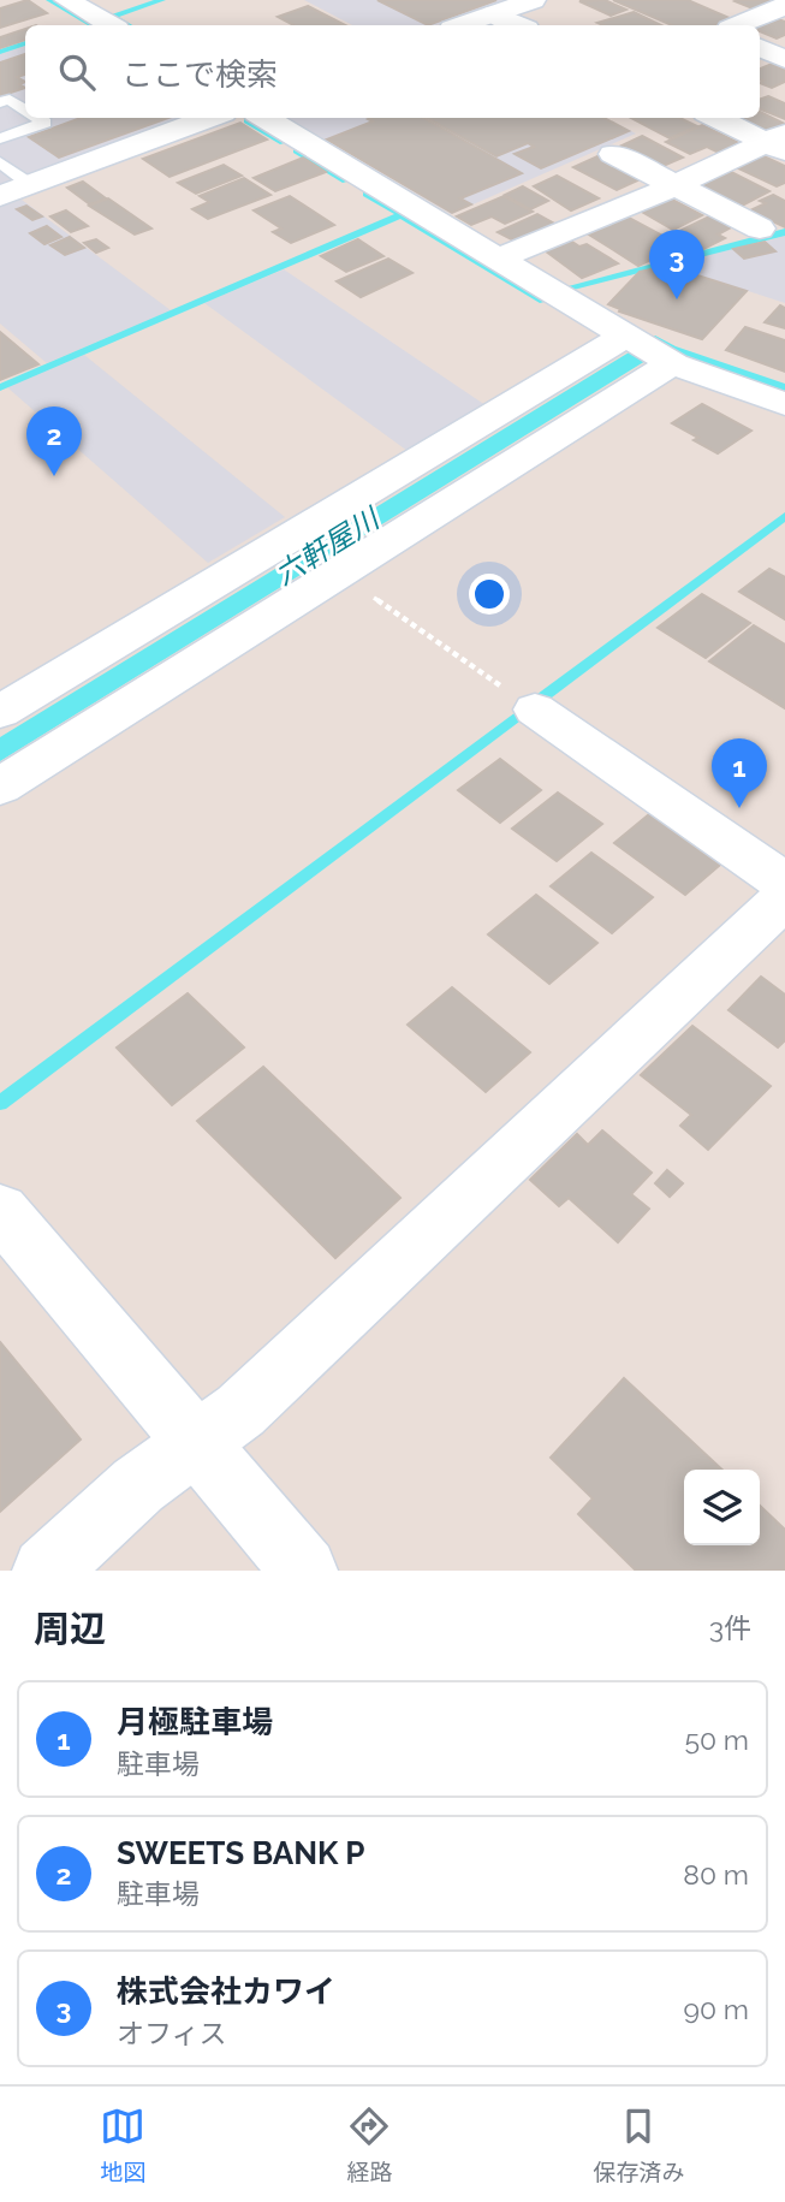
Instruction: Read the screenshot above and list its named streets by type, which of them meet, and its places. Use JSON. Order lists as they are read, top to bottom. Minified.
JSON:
{"water":["六軒屋川"],"page":{"search":"ここで検索","pins":["3","2","1"],"heading":["周辺","3件"],"list":[{"mark":"1","name":"月極駐車場","note":"駐車場","value":"50 m"},{"mark":"2","name":"SWEETS BANK P","note":"駐車場","value":"80 m"},{"mark":"3","name":"株式会社カワイ","note":"オフィス","value":"90 m"}],"nav":["地図","経路","保存済み"]}}
